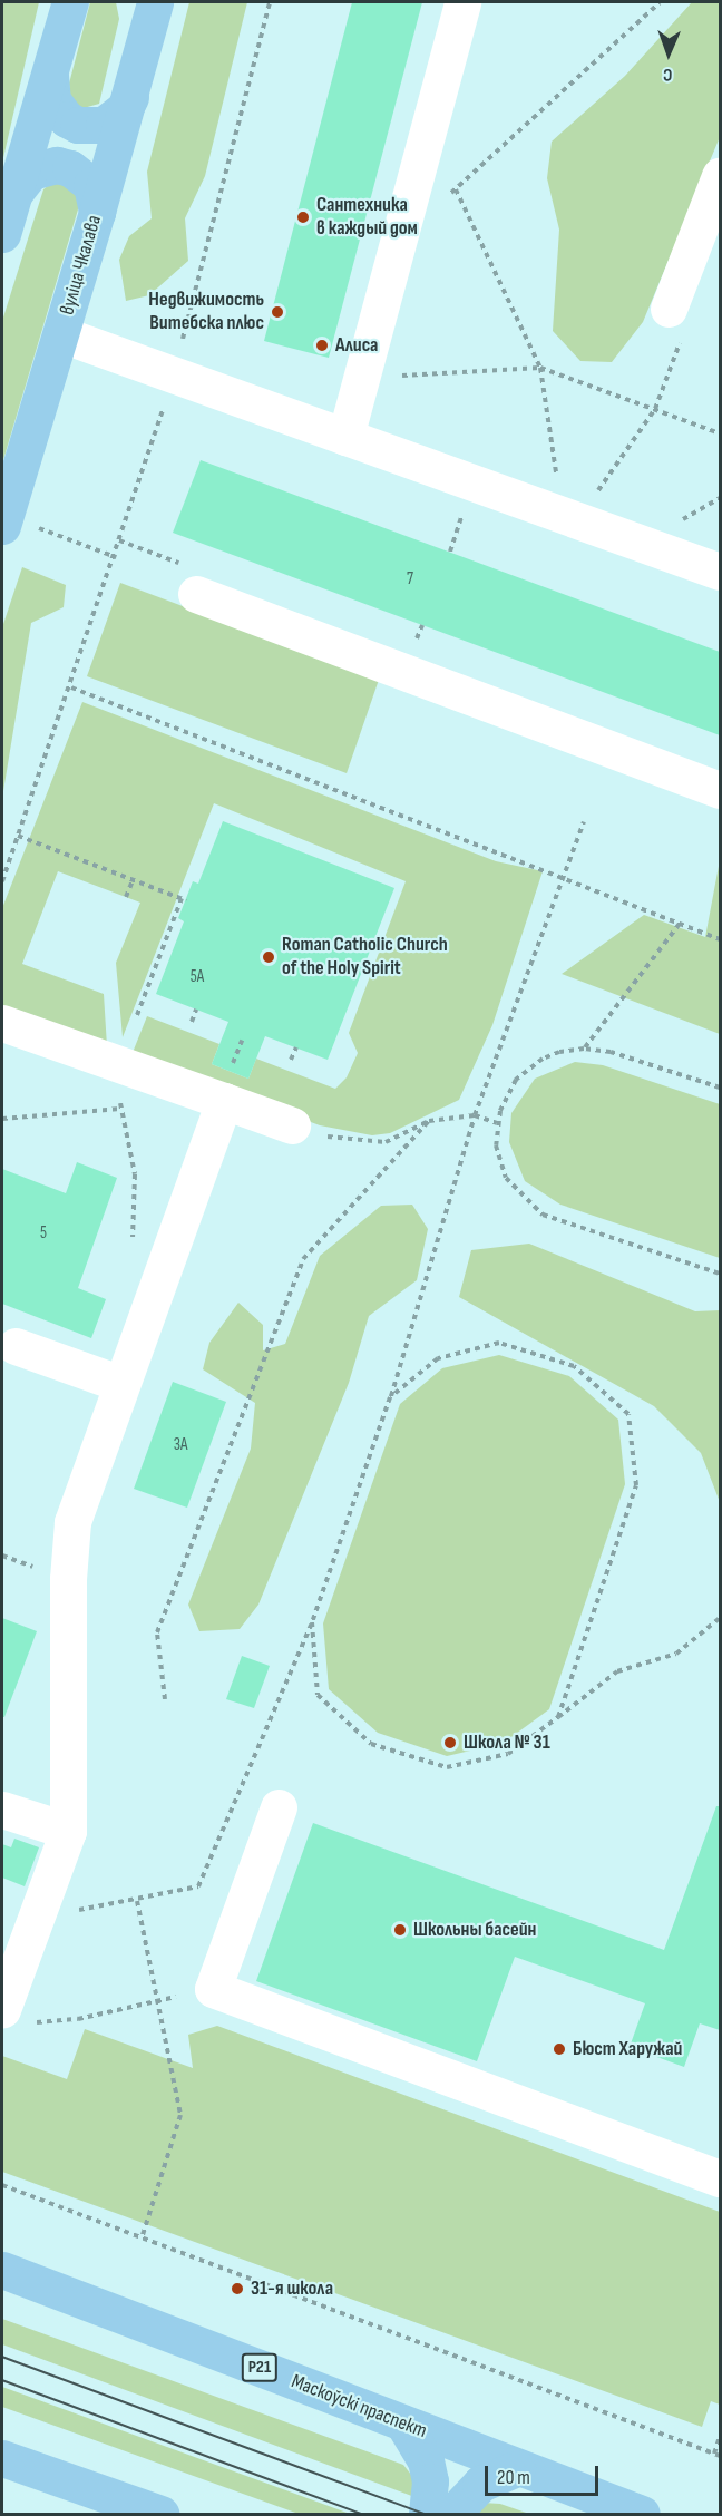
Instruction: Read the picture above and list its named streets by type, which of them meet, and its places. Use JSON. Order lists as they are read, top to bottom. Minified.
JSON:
{"streets":{"main road":["вуліца Чкалава","Р21","Маскоўскі праспект"]},"places":["Сантехника в каждый дом","Недвижимость Витебска плюс","Алиса","Roman Catholic Church of the Holy Spirit","Школа № 31","Школьны басейн","Бюст Харужай","31-я школа"],"house_numbers":["7","5А","5","3А"],"scale_bar":"20 m","north":"bottom"}
